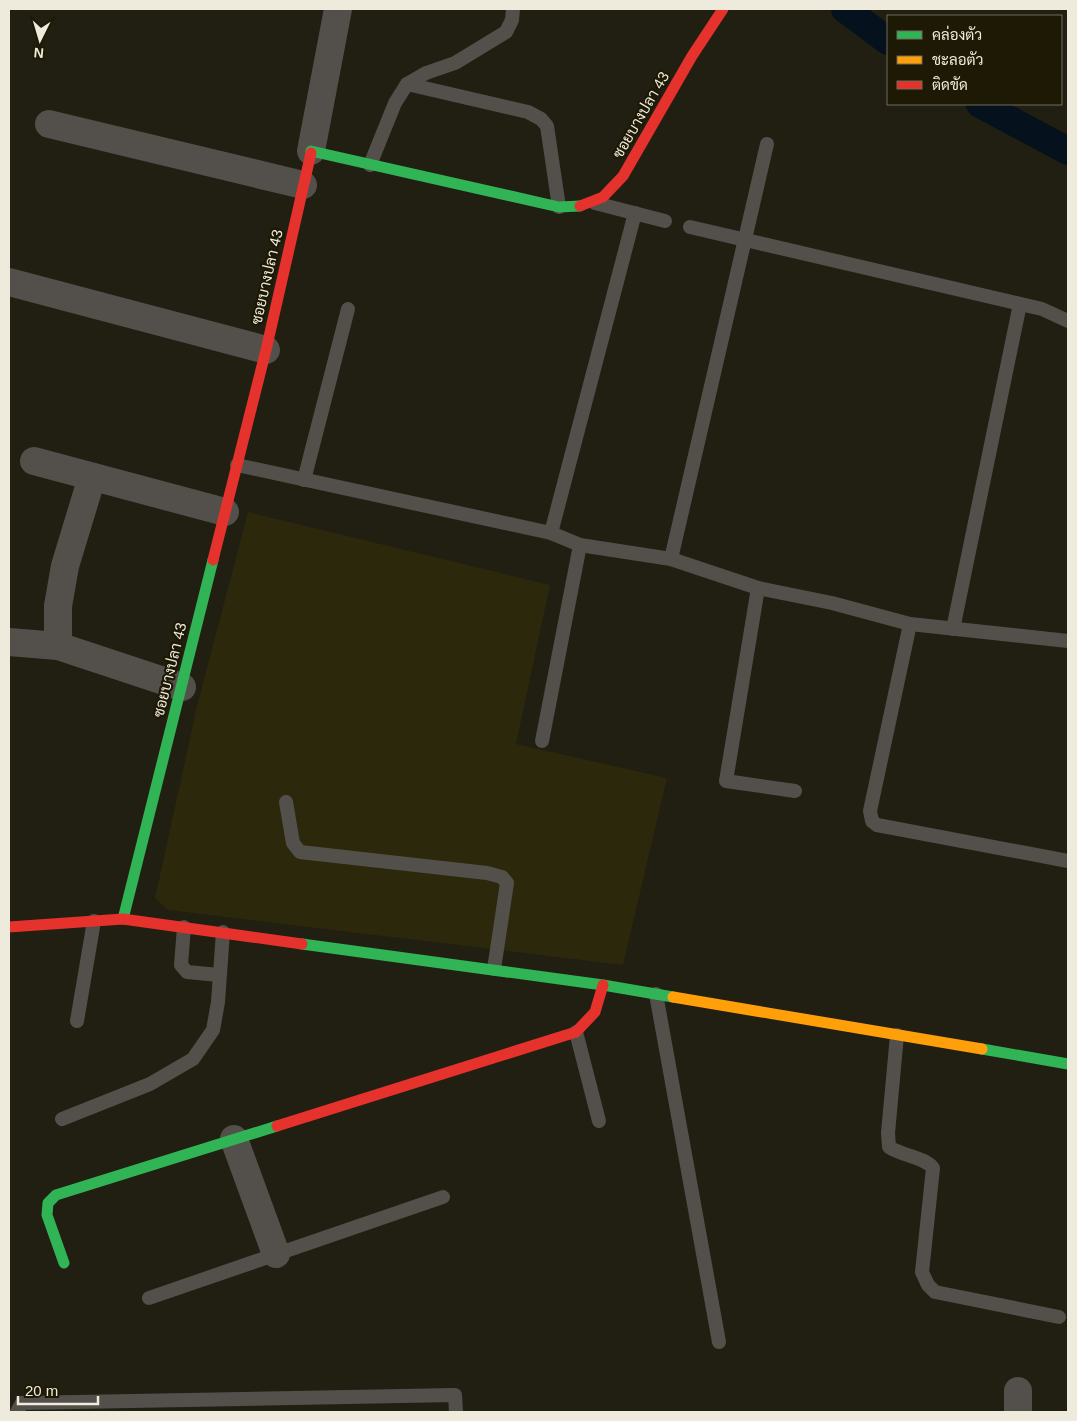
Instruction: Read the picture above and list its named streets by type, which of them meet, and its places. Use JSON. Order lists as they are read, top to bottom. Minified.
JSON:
{"streets":{"street":["ซอยบางปลา 43"]},"legend":["คล่องตัว","ชะลอตัว","ติดขัด"],"scale_bar":"20 m","north":"bottom"}
